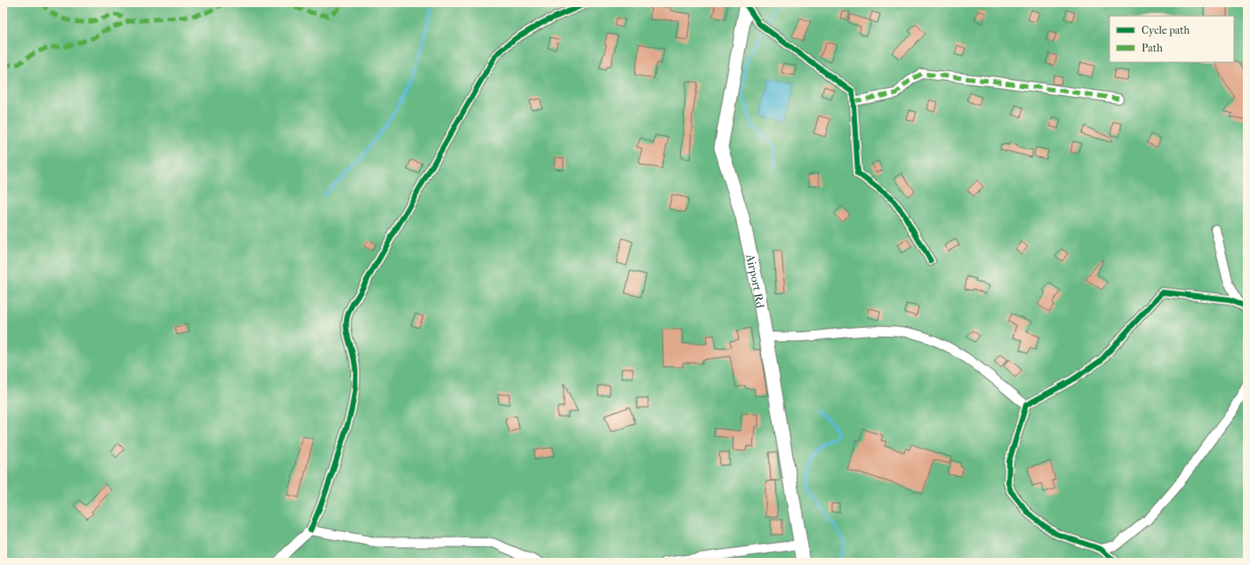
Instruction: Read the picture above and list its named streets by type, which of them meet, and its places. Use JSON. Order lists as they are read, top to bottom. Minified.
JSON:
{"streets":{"main road":["Airport Rd"]},"legend":["Cycle path","Path"]}
